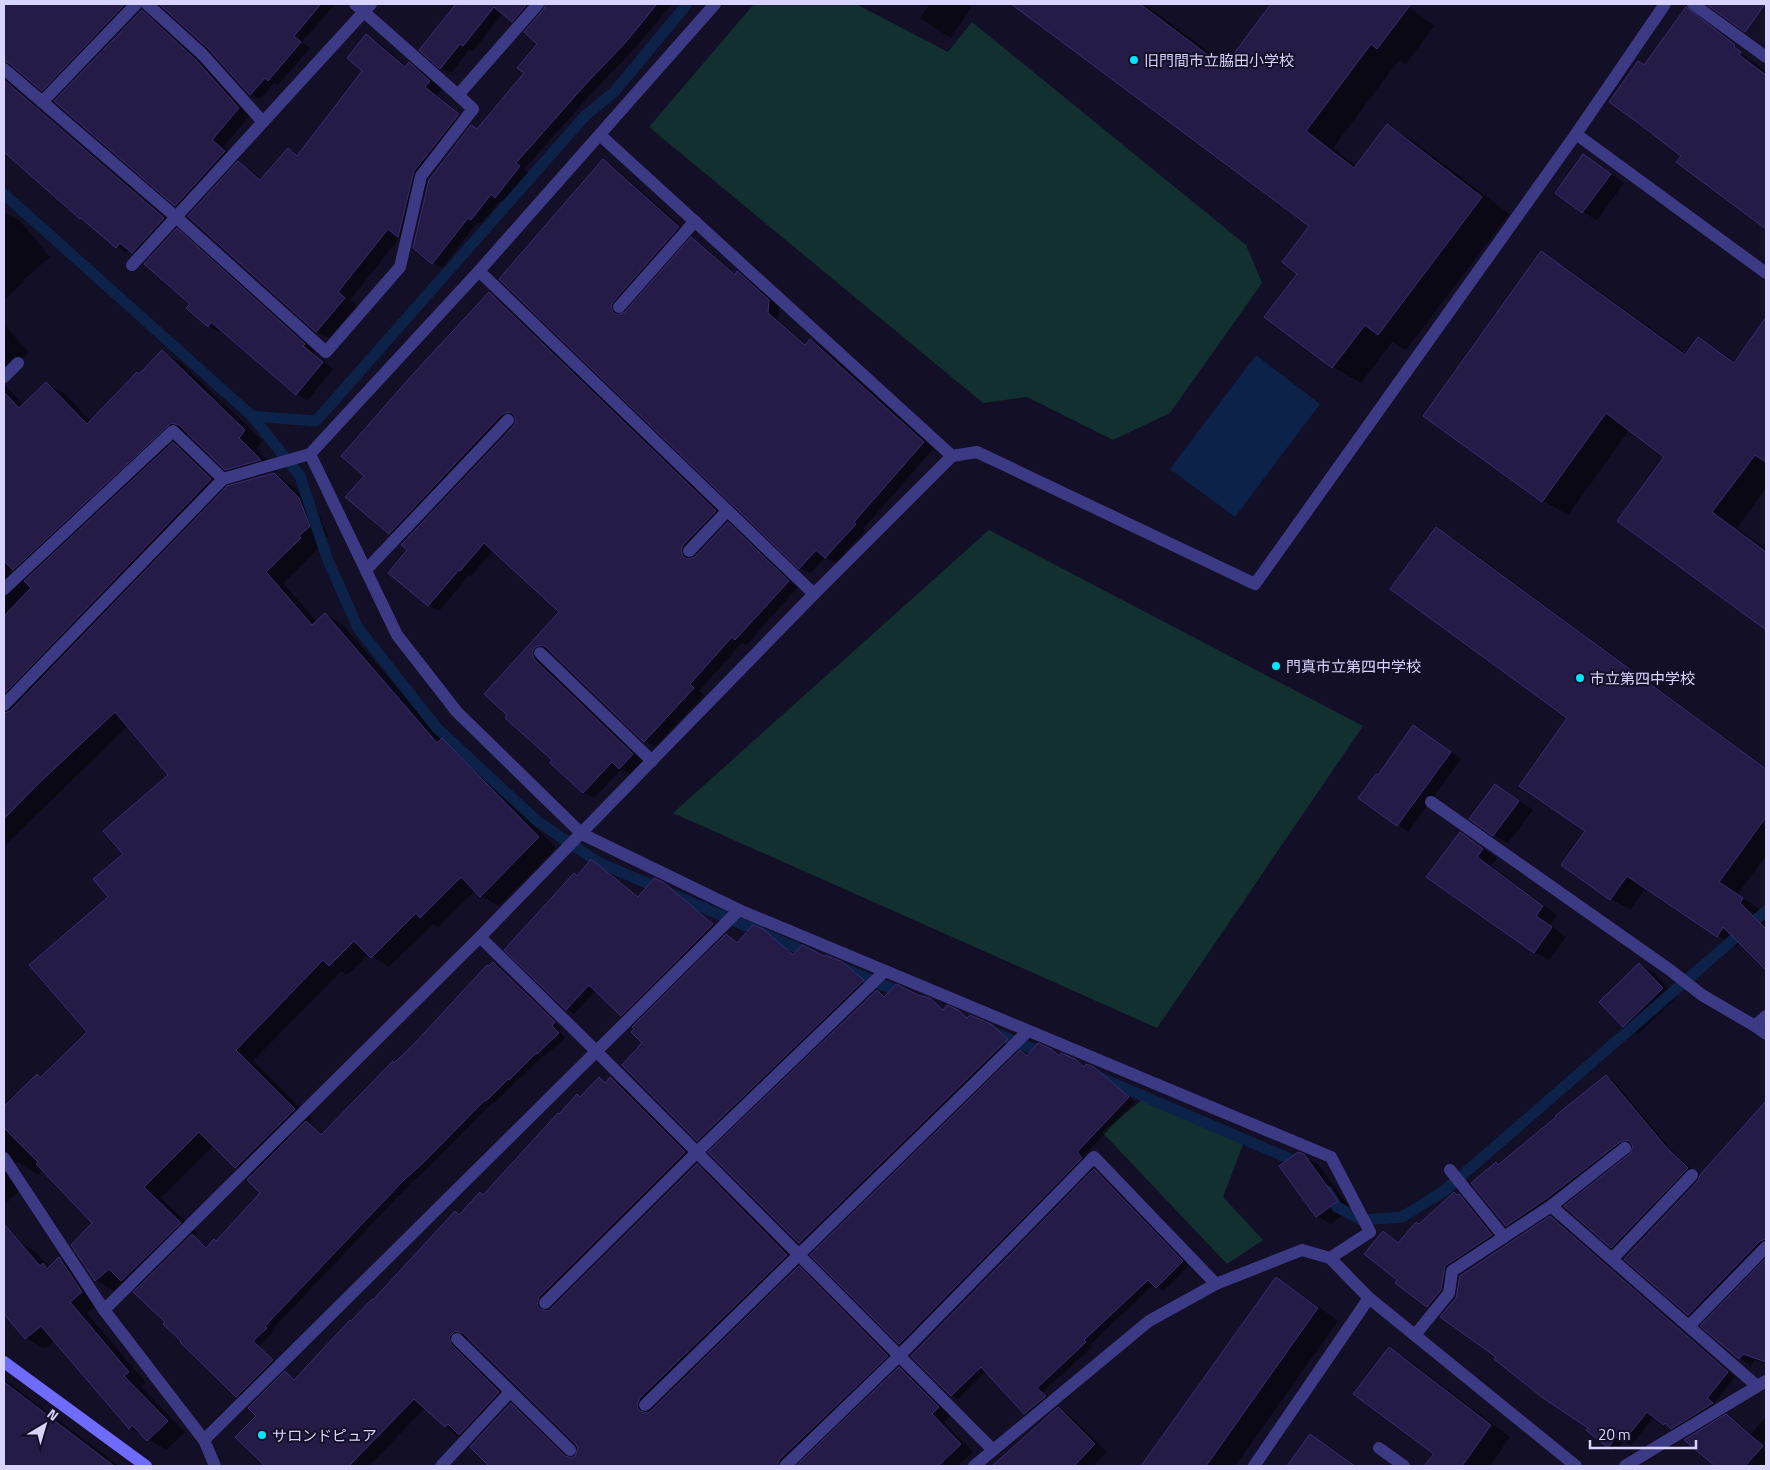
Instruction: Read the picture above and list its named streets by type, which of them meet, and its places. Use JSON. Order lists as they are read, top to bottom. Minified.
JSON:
{"places":["旧門間市立脇田小学校","門真市立第四中学校","市立第四中学校","サロンドピュア"],"scale_bar":"20 m","north":"top right"}
